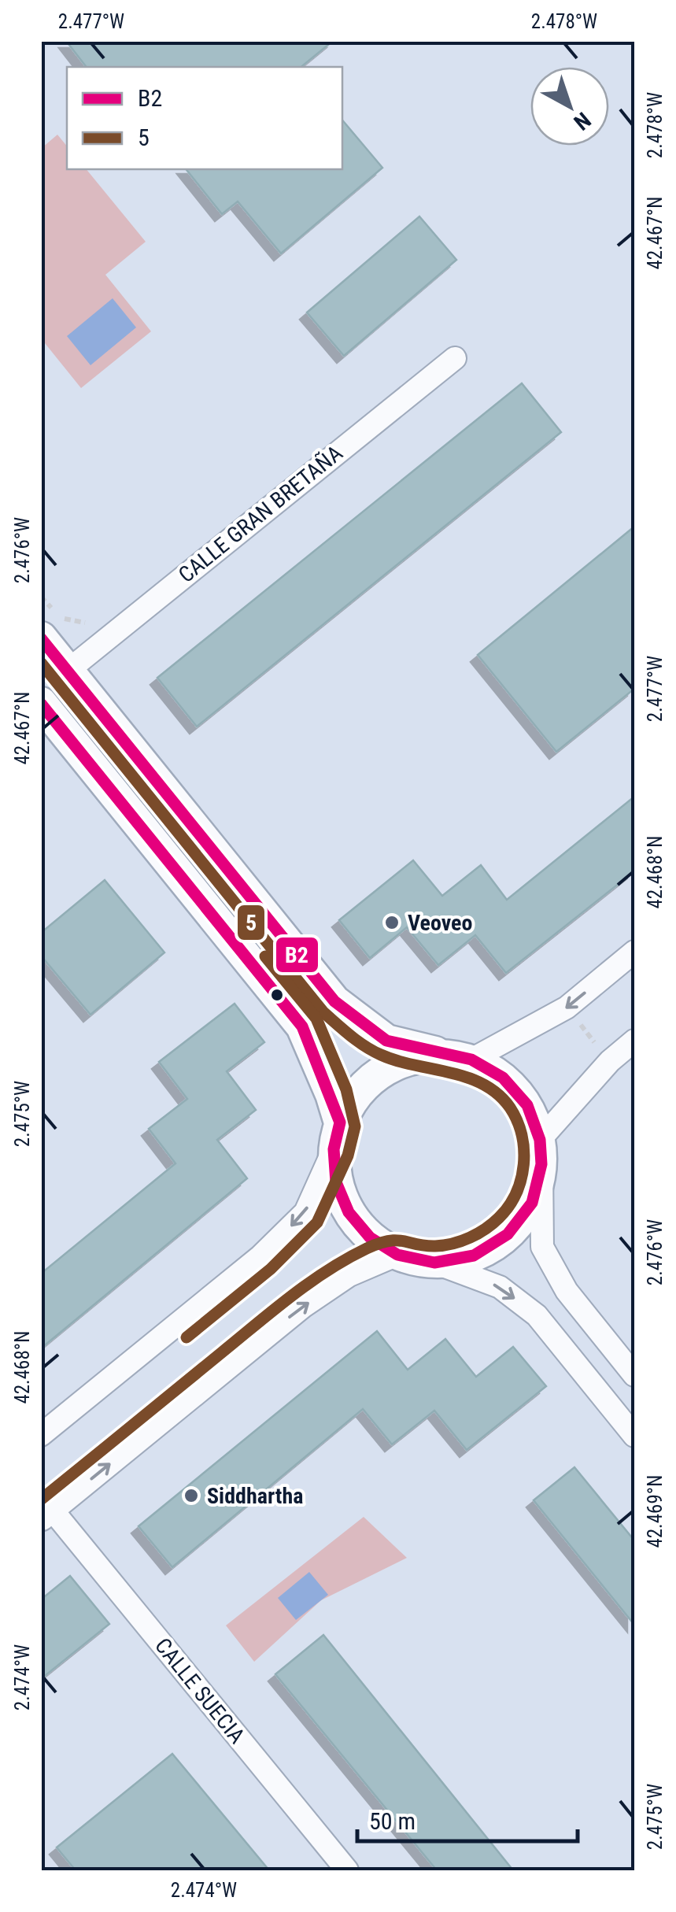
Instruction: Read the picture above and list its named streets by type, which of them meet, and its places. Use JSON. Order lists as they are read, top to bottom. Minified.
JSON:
{"streets":{"street":["CALLE GRAN BRETAÑA","CALLE SUECIA"]},"places":["Veoveo","Siddhartha"],"lines":["transit line B2","transit line 5"],"legend":["B2","5"],"scale_bar":"50 m","north":"bottom right","coordinates":["2.477°W","2.478°W","42.467°N","2.476°W","42.468°N","2.475°W","42.469°N","2.474°W"]}
